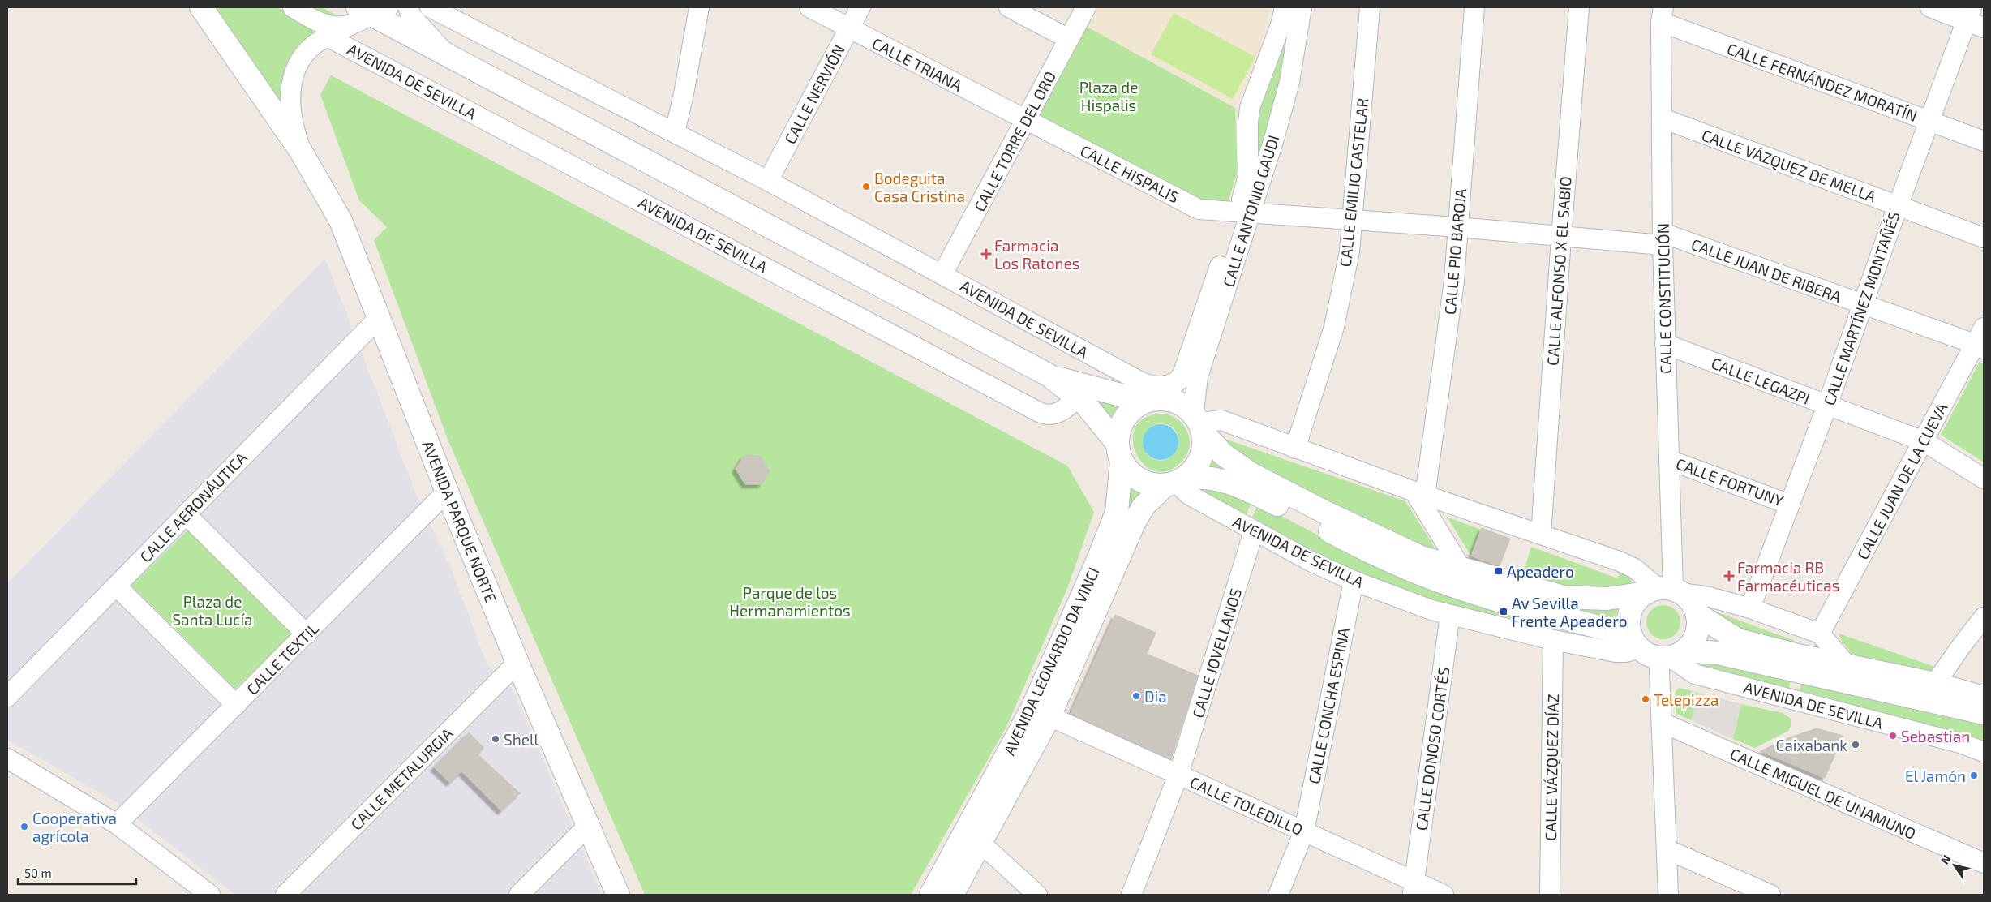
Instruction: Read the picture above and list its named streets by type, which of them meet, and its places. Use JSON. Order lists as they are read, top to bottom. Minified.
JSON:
{"streets":{"main road":["AVENIDA DE SEVILLA","AVENIDA PARQUE NORTE","AVENIDA LEONARDO DA VINCI"],"street":["CALLE TRIANA","CALLE FERNÁNDEZ MORATÍN","CALLE NERVIÓN","CALLE TORRE DEL ORO","CALLE VÁZQUEZ DE MELLA","CALLE HISPALIS","CALLE EMILIO CASTELAR","CALLE ANTONIO GAUDI","CALLE PIO BAROJA","CALLE JUAN DE RIBERA","CALLE ALFONSO X EL SABIO","CALLE CONSTITUCIÓN","CALLE MARTÍNEZ MONTAÑÉS","CALLE LEGAZPI","CALLE JUAN DE LA CUEVA","CALLE FORTUNY","CALLE AERONÁUTICA","CALLE JOVELLANOS","CALLE TEXTIL","CALLE CONCHA ESPINA","CALLE DONOSO CORTÉS","CALLE VÁZQUEZ DÍAZ","CALLE METALURGIA","CALLE MIGUEL DE UNAMUNO","CALLE TOLEDILLO"]},"crossings":[["CALLE TRIANA","CALLE NERVIÓN"],["CALLE TRIANA","CALLE TORRE DEL ORO"],["CALLE TRIANA","CALLE HISPALIS"],["AVENIDA DE SEVILLA","CALLE NERVIÓN"],["AVENIDA DE SEVILLA","CALLE TORRE DEL ORO"],["AVENIDA DE SEVILLA","CALLE ANTONIO GAUDI"],["AVENIDA DE SEVILLA","CALLE CONSTITUCIÓN"],["AVENIDA DE SEVILLA","CALLE JOVELLANOS"],["AVENIDA DE SEVILLA","AVENIDA LEONARDO DA VINCI"],["AVENIDA DE SEVILLA","CALLE CONCHA ESPINA"],["AVENIDA DE SEVILLA","CALLE DONOSO CORTÉS"],["AVENIDA DE SEVILLA","CALLE VÁZQUEZ DÍAZ"],["CALLE FERNÁNDEZ MORATÍN","CALLE CONSTITUCIÓN"],["CALLE FERNÁNDEZ MORATÍN","CALLE MARTÍNEZ MONTAÑÉS"],["CALLE TORRE DEL ORO","CALLE HISPALIS"],["CALLE VÁZQUEZ DE MELLA","CALLE CONSTITUCIÓN"],["CALLE VÁZQUEZ DE MELLA","CALLE MARTÍNEZ MONTAÑÉS"],["CALLE HISPALIS","CALLE EMILIO CASTELAR"],["CALLE HISPALIS","CALLE ANTONIO GAUDI"],["CALLE HISPALIS","CALLE PIO BAROJA"],["CALLE HISPALIS","CALLE JUAN DE RIBERA"],["CALLE ANTONIO GAUDI","AVENIDA LEONARDO DA VINCI"],["CALLE PIO BAROJA","CALLE JUAN DE RIBERA"],["CALLE JUAN DE RIBERA","CALLE ALFONSO X EL SABIO"],["CALLE JUAN DE RIBERA","CALLE CONSTITUCIÓN"],["CALLE JUAN DE RIBERA","CALLE MARTÍNEZ MONTAÑÉS"],["CALLE JUAN DE RIBERA","CALLE JUAN DE LA CUEVA"],["CALLE CONSTITUCIÓN","CALLE LEGAZPI"],["CALLE CONSTITUCIÓN","CALLE FORTUNY"],["CALLE MARTÍNEZ MONTAÑÉS","CALLE LEGAZPI"],["CALLE MARTÍNEZ MONTAÑÉS","CALLE FORTUNY"],["CALLE LEGAZPI","CALLE JUAN DE LA CUEVA"],["CALLE AERONÁUTICA","AVENIDA PARQUE NORTE"],["AVENIDA PARQUE NORTE","CALLE TEXTIL"],["AVENIDA PARQUE NORTE","CALLE METALURGIA"],["CALLE JOVELLANOS","CALLE TOLEDILLO"],["AVENIDA LEONARDO DA VINCI","CALLE TOLEDILLO"],["CALLE CONCHA ESPINA","CALLE TOLEDILLO"],["CALLE DONOSO CORTÉS","CALLE TOLEDILLO"]],"parks":["Plaza de Hispalis","Parque de los Hermanamientos","Plaza de Santa Lucía"],"places":{"other":["Bodeguita Casa Cristina","Dia","Telepizza","Sebastian","Shell","Caixabank","El Jamón","Cooperativa agrícola"],"health":["Farmacia Los Ratones","Farmacia RB Farmacéuticas"],"transit":["Apeadero","Av Sevilla Frente Apeadero"]},"scale_bar":"50 m","north":"top left"}
